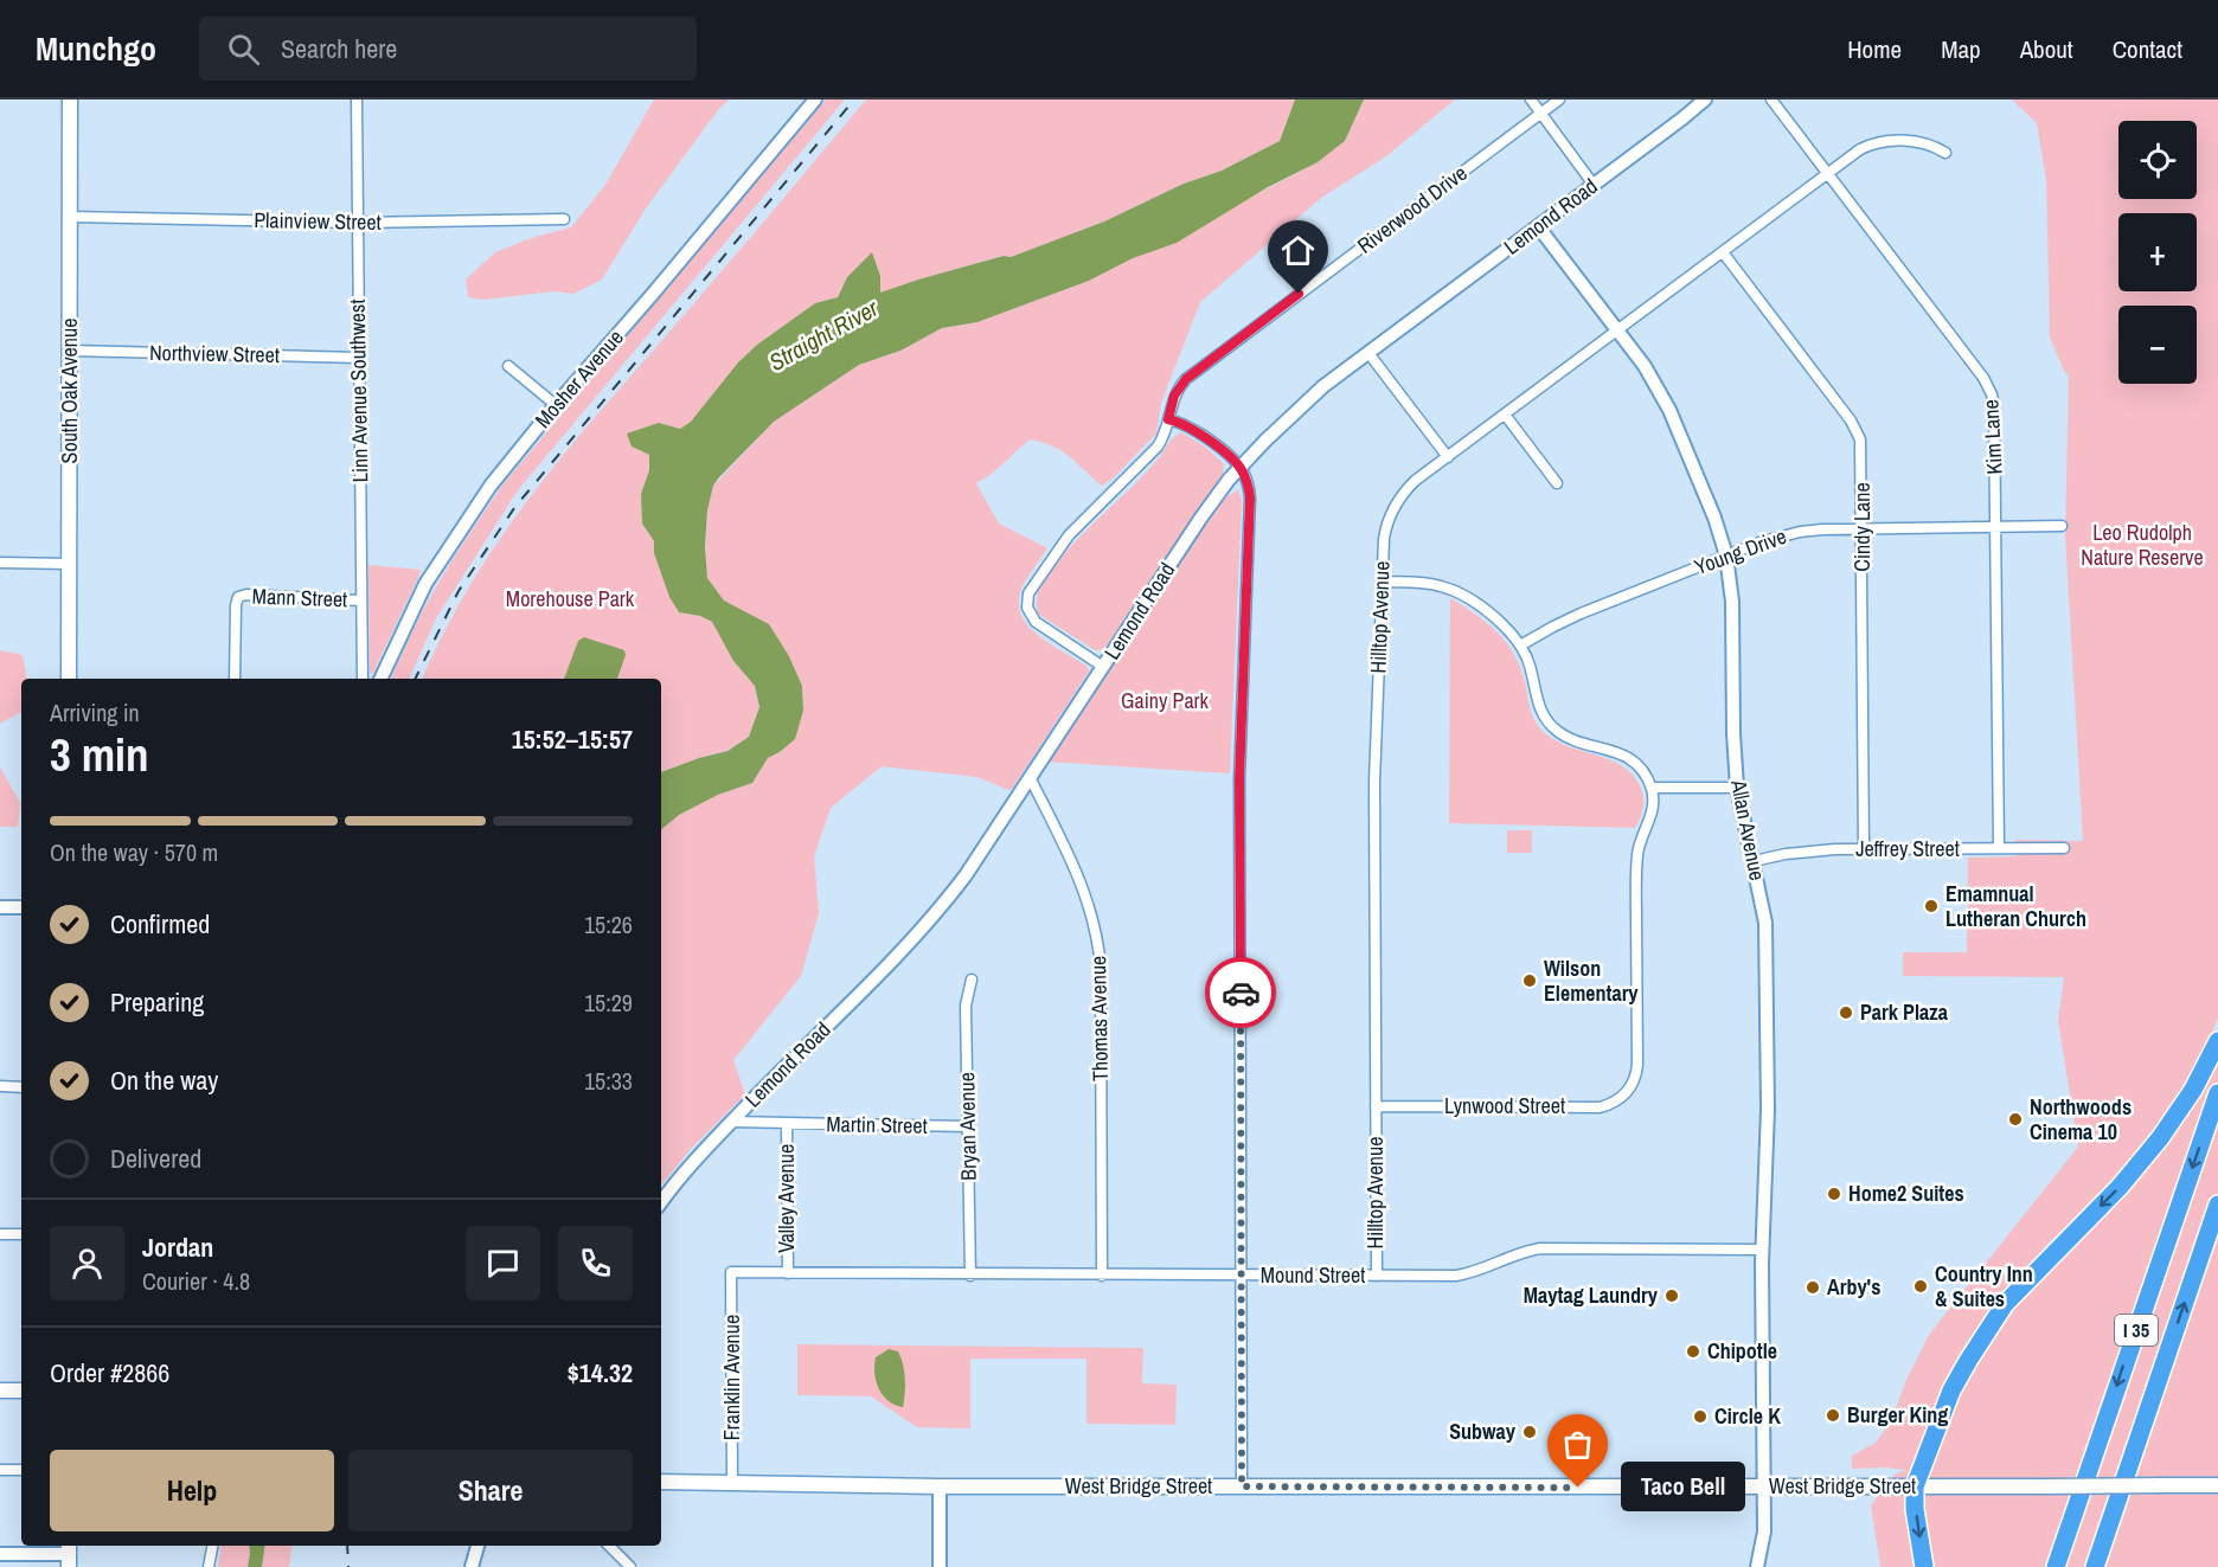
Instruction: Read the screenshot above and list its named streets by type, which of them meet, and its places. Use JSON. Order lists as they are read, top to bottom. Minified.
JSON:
{"streets":{"highway":["I 35"],"main road":["South Oak Avenue","West Bridge Street"],"street":["Riverwood Drive","Lemond Road","Plainview Street","Northview Street","Mosher Avenue","Linn Avenue Southwest","Kim Lane","Cindy Lane","Young Drive","Mann Street","Hilltop Avenue","Allan Avenue","Jeffrey Street","Thomas Avenue","Lynwood Street","Martin Street","Bryan Avenue","Valley Avenue","Mound Street","Franklin Avenue"]},"crossings":[["Riverwood Drive","Lemond Road"],["Lemond Road","Allan Avenue"],["Lemond Road","Thomas Avenue"],["Lemond Road","Martin Street"],["Plainview Street","South Oak Avenue"],["Plainview Street","Linn Avenue Southwest"],["Northview Street","South Oak Avenue"],["Northview Street","Linn Avenue Southwest"],["Linn Avenue Southwest","Mann Street"],["Kim Lane","Young Drive"],["Kim Lane","Hilltop Avenue"],["Kim Lane","Jeffrey Street"],["Cindy Lane","Young Drive"],["Cindy Lane","Hilltop Avenue"],["Cindy Lane","Jeffrey Street"],["Young Drive","Allan Avenue"],["Hilltop Avenue","Allan Avenue"],["Hilltop Avenue","Lynwood Street"],["Hilltop Avenue","Mound Street"],["Allan Avenue","Jeffrey Street"],["Allan Avenue","Mound Street"],["Allan Avenue","West Bridge Street"],["Thomas Avenue","Mound Street"],["Martin Street","Bryan Avenue"],["Martin Street","Valley Avenue"],["Bryan Avenue","Mound Street"],["Valley Avenue","Mound Street"],["Mound Street","Franklin Avenue"],["Franklin Avenue","West Bridge Street"]],"water":["Straight River"],"parks":["Leo Rudolph Nature Reserve","Morehouse Park","Gainy Park"],"places":["Emamnual Lutheran Church","Wilson Elementary","Park Plaza","Northwoods Cinema 10","Home2 Suites","Country Inn & Suites","Arby's","Maytag Laundry","Chipotle","Burger King","Circle K","Subway","Taco Bell"],"page":{"header":"Munchgo","search":"Search here","nav":["Home","Map","About","Contact"],"map_buttons":["+","−"],"heading":["3 min","Arriving in","15:52–15:57"],"panel":["Jordan","Courier · 4.8","Order #2866","$14.32"],"bar":"On the way · 570 m","list":[["Confirmed","15:26"],["Preparing","15:29"],["On the way","15:33"],"Delivered"],"buttons":["Help","Share"],"bubble":"Taco Bell"}}
